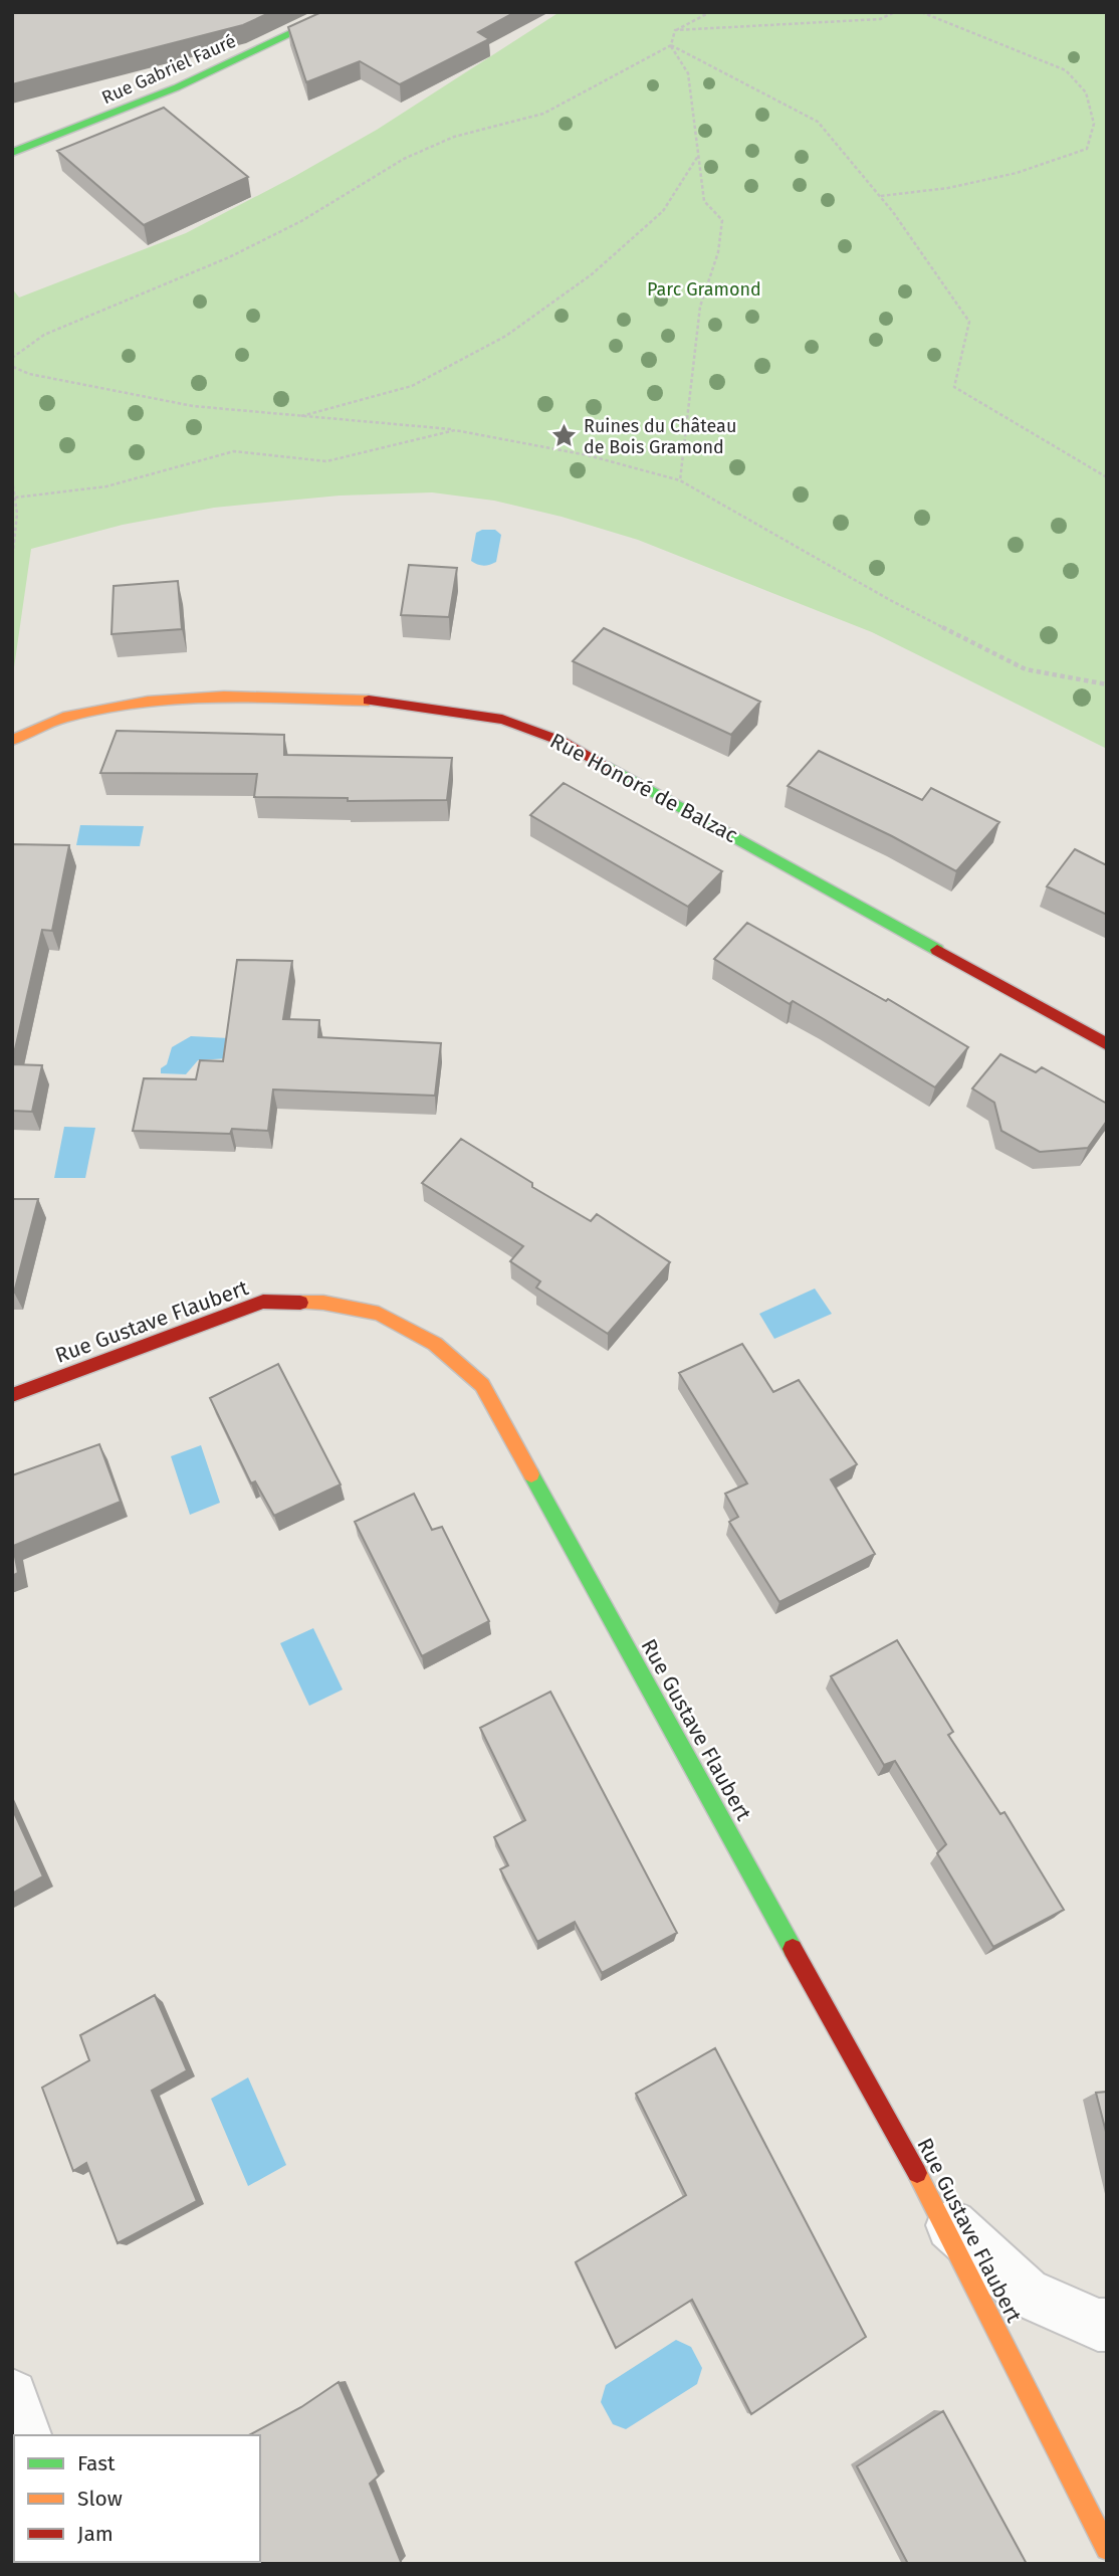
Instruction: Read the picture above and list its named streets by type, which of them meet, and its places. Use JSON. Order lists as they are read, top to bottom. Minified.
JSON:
{"streets":{"street":["Rue Gabriel Fauré","Rue Honoré de Balzac","Rue Gustave Flaubert"]},"parks":["Parc Gramond"],"places":{"place":["Ruines du Château de Bois Gramond"]},"legend":["Fast","Slow","Jam"]}
